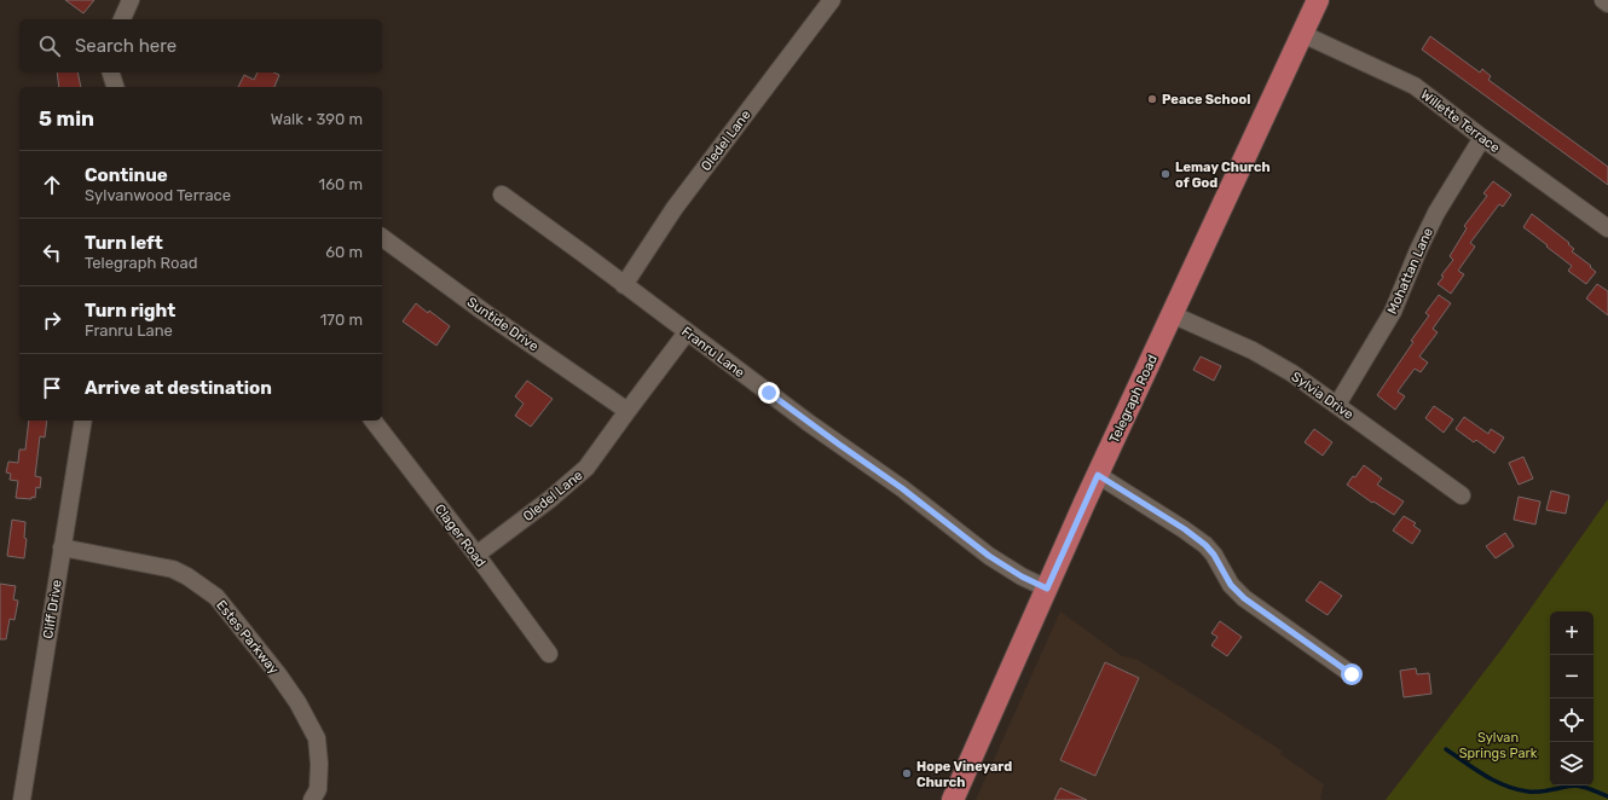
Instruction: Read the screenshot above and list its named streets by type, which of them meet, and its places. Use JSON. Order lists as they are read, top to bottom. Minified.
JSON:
{"streets":{"main road":["Telegraph Road"],"street":["Willette Terrace","Oledel Lane","Mohattan Lane","Suntide Drive","Franru Lane","Sylvia Drive","Clager Road","Cliff Drive","Estes Parkway"]},"crossings":[["Willette Terrace","Mohattan Lane"],["Willette Terrace","Telegraph Road"],["Oledel Lane","Suntide Drive"],["Oledel Lane","Franru Lane"],["Oledel Lane","Clager Road"],["Mohattan Lane","Sylvia Drive"],["Franru Lane","Telegraph Road"],["Sylvia Drive","Telegraph Road"],["Cliff Drive","Estes Parkway"]],"parks":["Sylvan Springs Park"],"places":["Peace School","Lemay Church of God","Hope Vineyard Church"],"page":{"search":"Search here","heading":["5 min","Walk · 390 m"],"list":[["Continue","Sylvanwood Terrace","160 m"],["Turn left","Telegraph Road","60 m"],["Turn right","Franru Lane","170 m"],"Arrive at destination"],"map_buttons":["+","−"]}}
